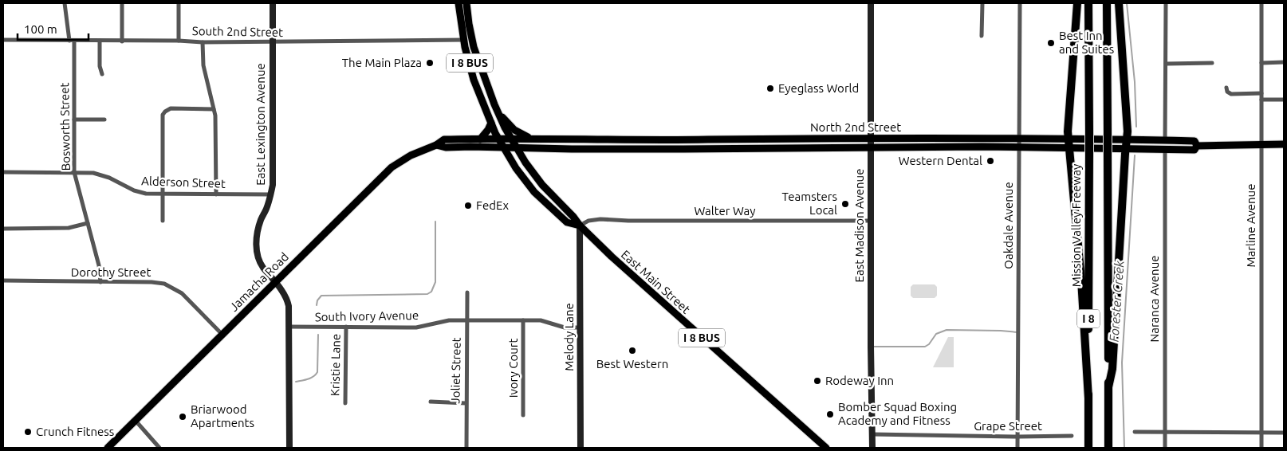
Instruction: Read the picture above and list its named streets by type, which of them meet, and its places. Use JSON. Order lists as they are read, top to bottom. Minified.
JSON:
{"streets":{"highway":["Mission Valley Freeway","I 8"],"main road":["I 8 BUS","North 2nd Street","Jamacha Road","East Main Street"],"street":["South 2nd Street","East Lexington Avenue","Bosworth Street","Alderson Street","Walter Way","East Madison Avenue","Oakdale Avenue","Marline Avenue","Dorothy Street","Naranca Avenue","South Ivory Avenue","Melody Lane","Kristie Lane","Ivory Court","Joliet Street","Grape Street"]},"crossings":[["South 2nd Street","East Lexington Avenue"],["South 2nd Street","Bosworth Street"],["South 2nd Street","East Main Street"],["East Lexington Avenue","Alderson Street"],["East Lexington Avenue","Jamacha Road"],["East Lexington Avenue","South Ivory Avenue"],["Bosworth Street","Alderson Street"],["Bosworth Street","Dorothy Street"],["North 2nd Street","East Madison Avenue"],["North 2nd Street","Oakdale Avenue"],["North 2nd Street","Marline Avenue"],["North 2nd Street","Jamacha Road"],["North 2nd Street","East Main Street"],["North 2nd Street","Naranca Avenue"],["Walter Way","East Madison Avenue"],["Walter Way","East Main Street"],["Walter Way","Melody Lane"],["East Madison Avenue","Grape Street"],["Oakdale Avenue","Grape Street"],["Dorothy Street","Jamacha Road"],["Jamacha Road","East Main Street"],["East Main Street","Melody Lane"],["South Ivory Avenue","Melody Lane"],["South Ivory Avenue","Kristie Lane"],["South Ivory Avenue","Ivory Court"],["South Ivory Avenue","Joliet Street"]],"water":["Forester Creek"],"places":["Best Inn and Suites","The Main Plaza","Eyeglass World","Western Dental","Teamsters Local","FedEx","Best Western","Rodeway Inn","Bomber Squad Boxing Academy and Fitness","Briarwood Apartments","Crunch Fitness"],"scale_bar":"100 m"}
